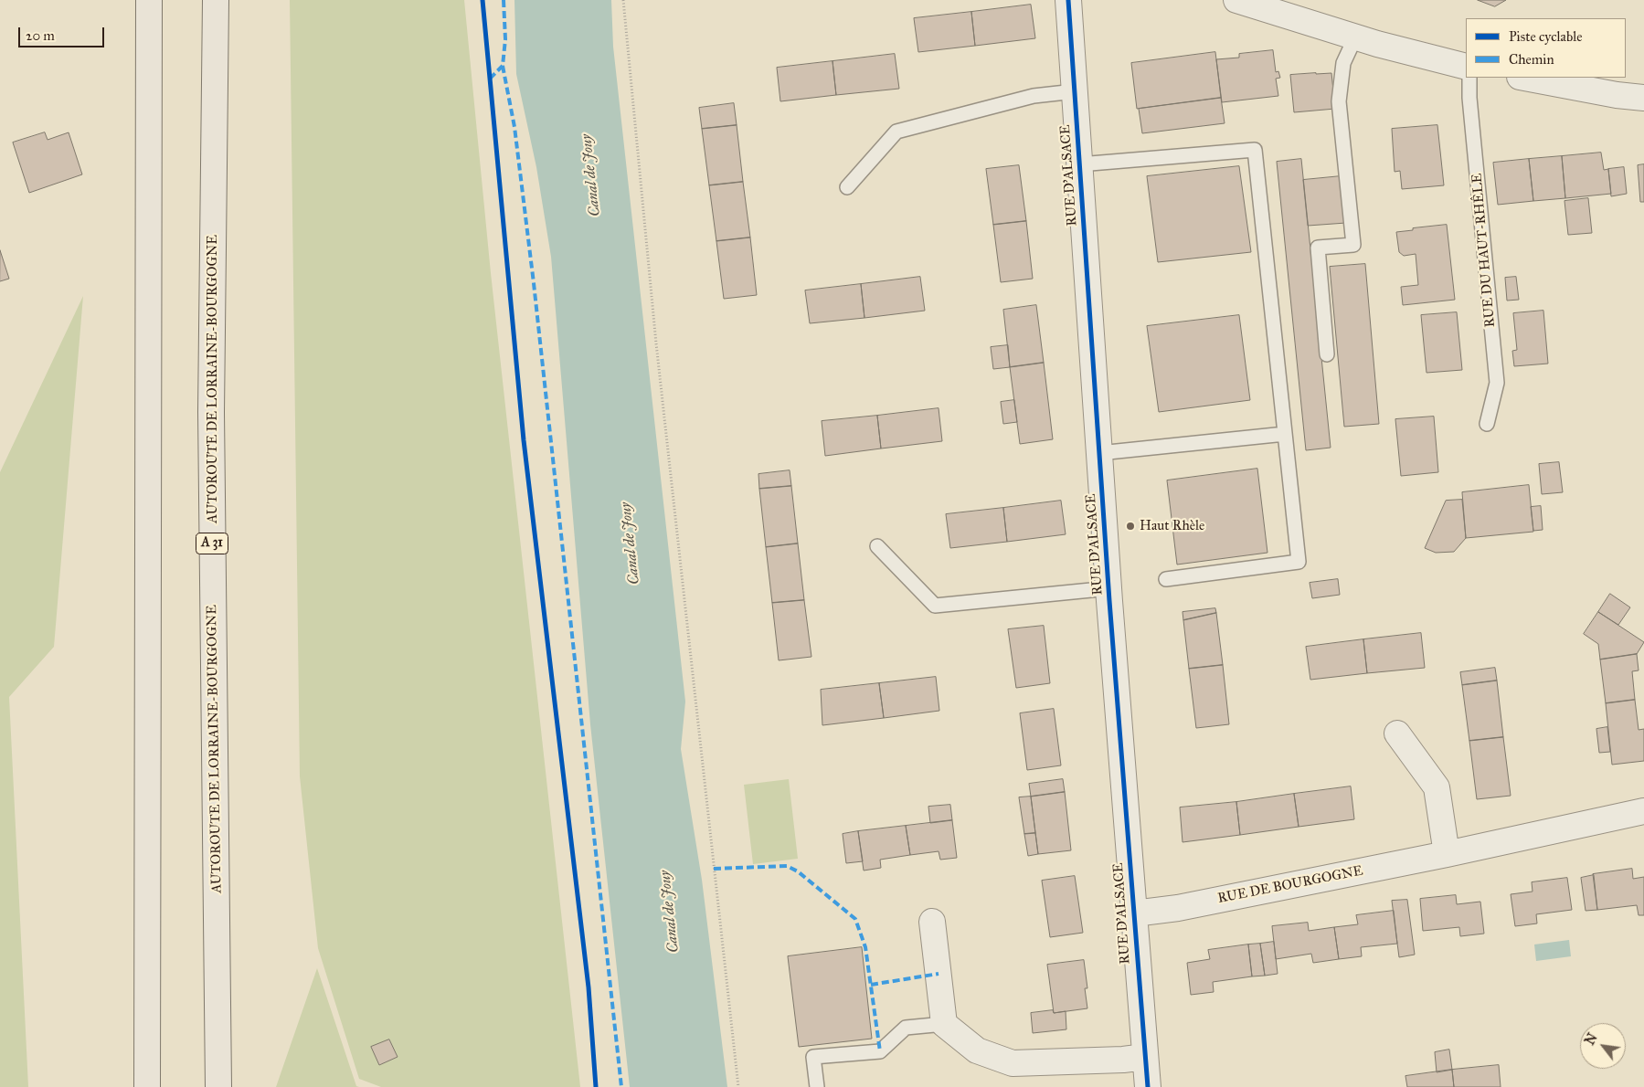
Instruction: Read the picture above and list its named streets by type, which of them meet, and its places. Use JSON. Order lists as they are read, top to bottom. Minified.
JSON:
{"streets":{"highway":["AUTOROUTE DE LORRAINE-BOURGOGNE","A 31"],"street":["RUE D'ALSACE","RUE DE BOURGOGNE"],"lane":["RUE DU HAUT-RHÊLE"]},"crossings":[["RUE D'ALSACE","RUE DE BOURGOGNE"]],"water":["Canal de Jouy"],"places":["Haut Rhèle"],"legend":["Piste cyclable","Chemin"],"scale_bar":"20 m","north":"top left"}
